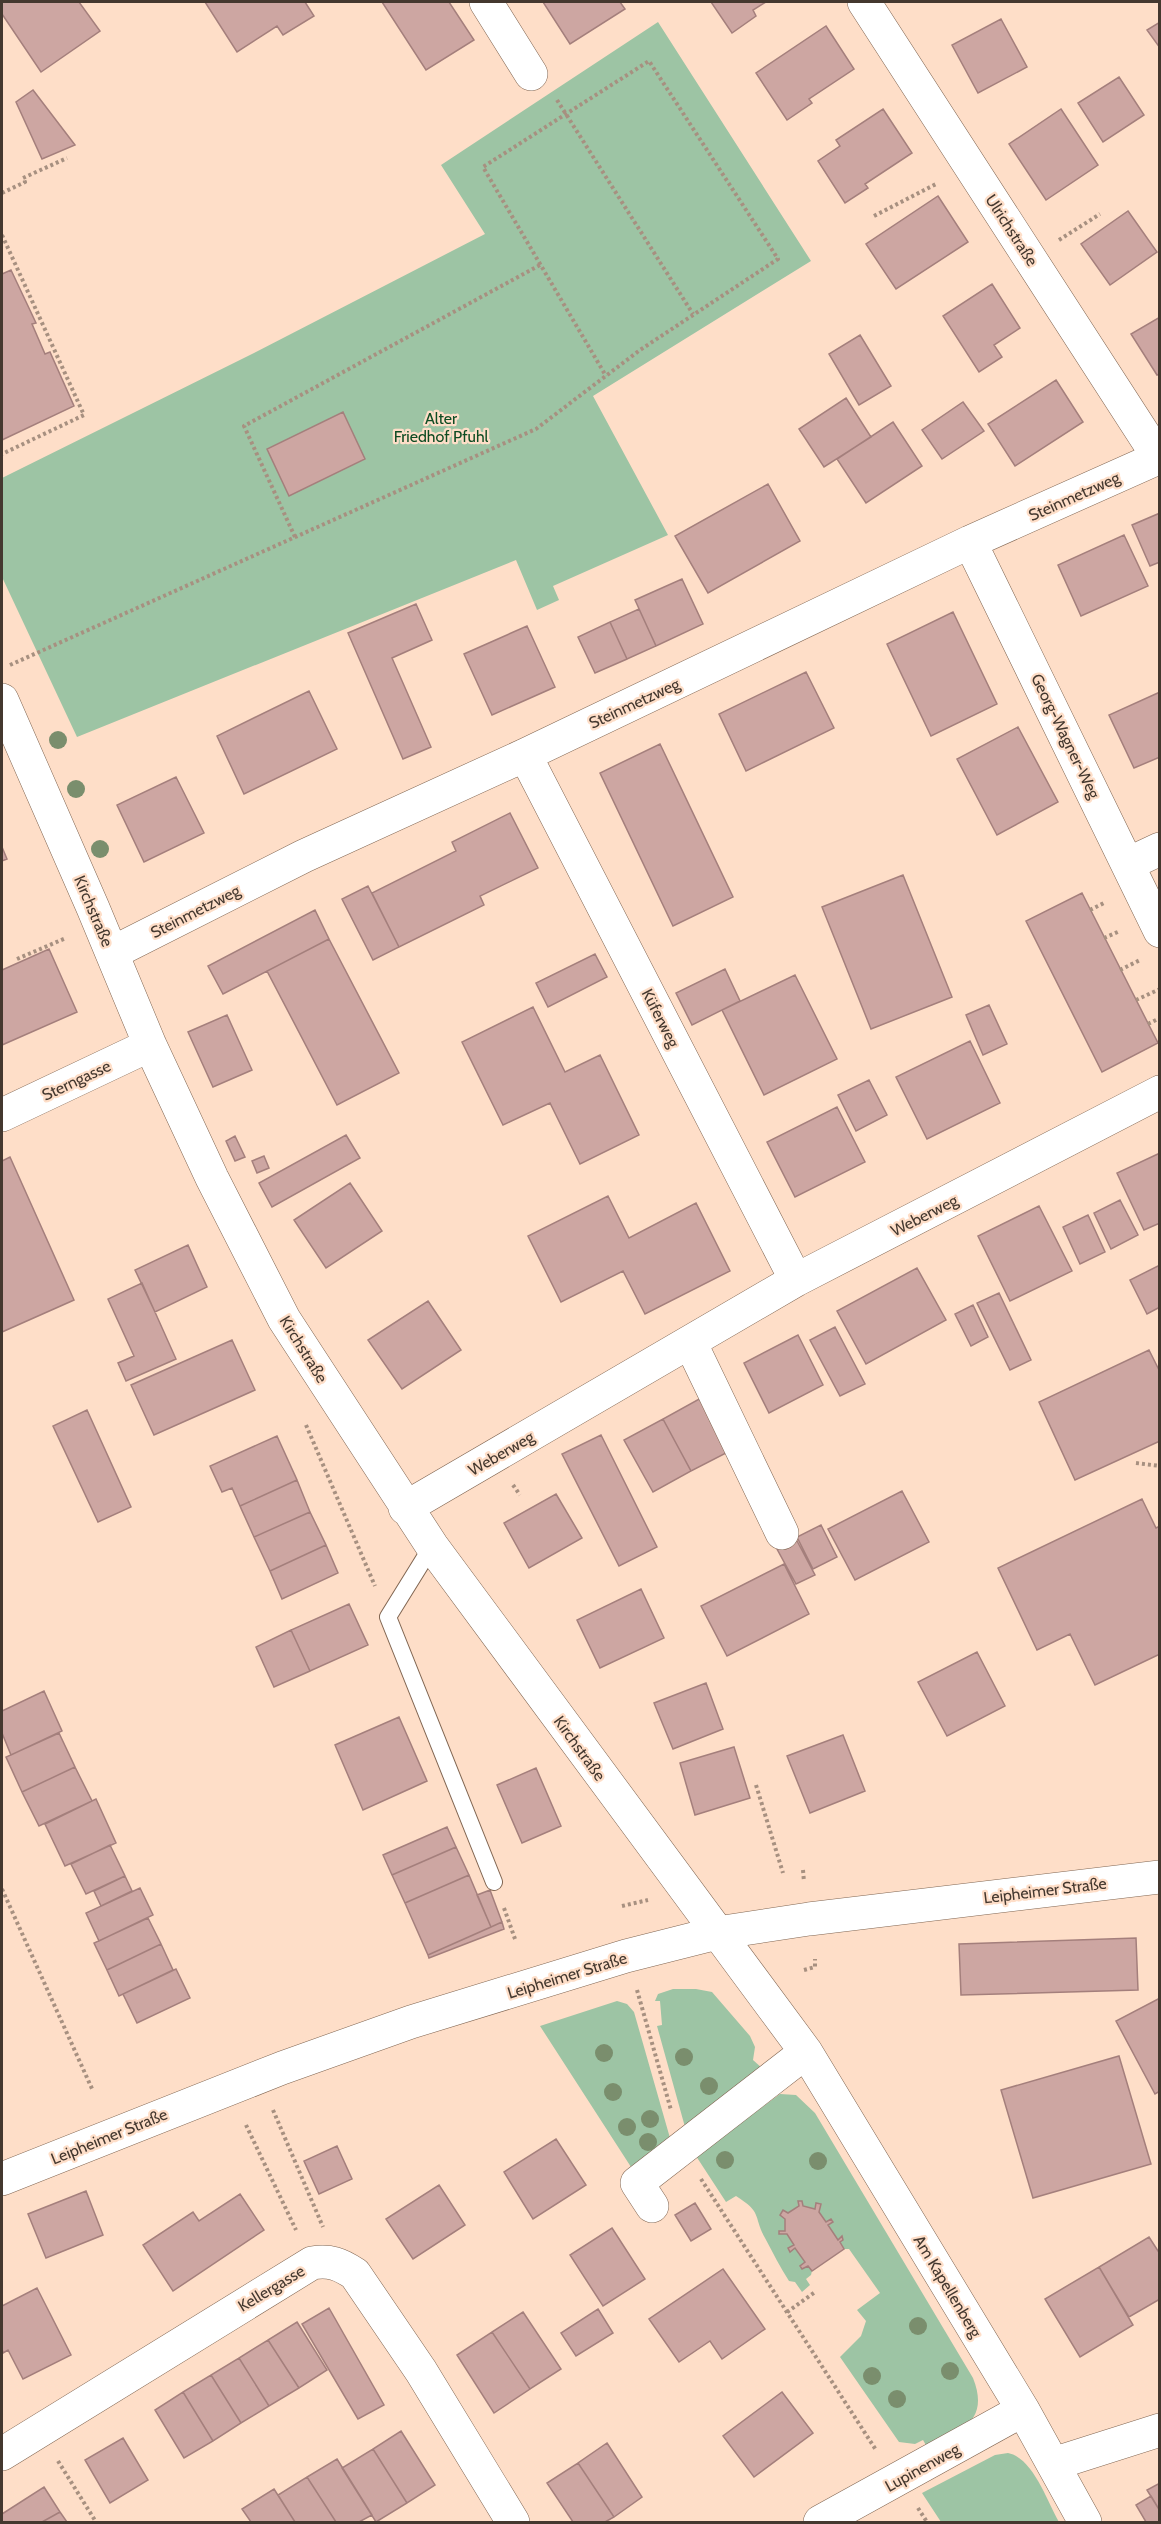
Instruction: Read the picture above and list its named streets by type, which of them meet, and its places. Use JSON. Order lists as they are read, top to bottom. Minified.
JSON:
{"streets":{"street":["Ulrichstraße","Steinmetzweg","Georg-Wagner-Weg","Kirchstraße","Küferweg","Sterngasse","Weberweg","Leipheimer Straße","Am Kapellenberg","Kellergasse","Lupinenweg"]},"crossings":[["Ulrichstraße","Steinmetzweg"],["Steinmetzweg","Georg-Wagner-Weg"],["Steinmetzweg","Kirchstraße"],["Steinmetzweg","Küferweg"],["Kirchstraße","Sterngasse"],["Kirchstraße","Weberweg"],["Kirchstraße","Leipheimer Straße"],["Kirchstraße","Am Kapellenberg"],["Küferweg","Weberweg"],["Leipheimer Straße","Am Kapellenberg"],["Am Kapellenberg","Lupinenweg"]],"parks":["Alter Friedhof Pfuhl"]}
